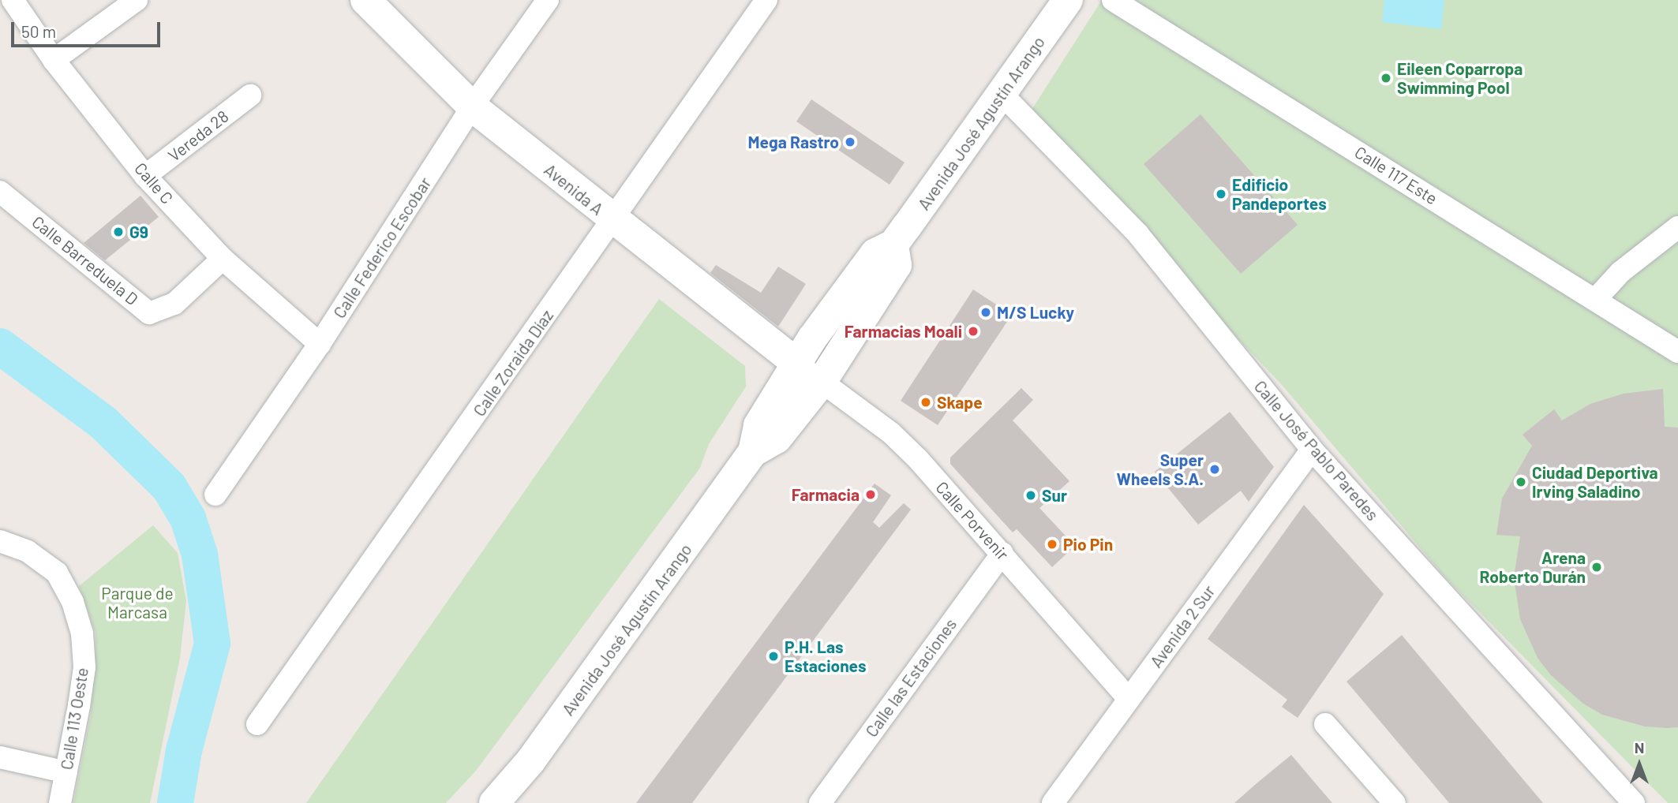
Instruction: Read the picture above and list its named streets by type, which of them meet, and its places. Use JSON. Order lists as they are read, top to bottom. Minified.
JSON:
{"streets":{"main road":["Avenida José Agustín Arango","Avenida A"],"street":["Vereda 28","Calle 117 Este","Calle C","Calle Federico Escobar","Calle Barreduela D","Calle Zoraida Díaz","Calle José Pablo Paredes","Calle Porvenir","Avenida 2 Sur","Calle las Estaciones","Calle 113 Oeste"]},"crossings":[["Avenida José Agustín Arango","Avenida A"],["Avenida José Agustín Arango","Calle José Pablo Paredes"],["Avenida José Agustín Arango","Calle Porvenir"],["Vereda 28","Calle C"],["Calle C","Calle Federico Escobar"],["Calle C","Calle Barreduela D"],["Avenida A","Calle Federico Escobar"],["Avenida A","Calle Zoraida Díaz"],["Avenida A","Calle Porvenir"],["Calle José Pablo Paredes","Avenida 2 Sur"],["Calle Porvenir","Avenida 2 Sur"],["Calle Porvenir","Calle las Estaciones"]],"parks":["Parque de Marcasa"],"places":["Eileen Coparropa Swimming Pool","Mega Rastro","Edificio Pandeportes","G9","M/S Lucky","Farmacias Moali","Skape","Super Wheels S.A.","Ciudad Deportiva Irving Saladino","Farmacia","Sur","Pio Pin","Arena Roberto Durán","P.H. Las Estaciones"],"scale_bar":"50 m","north":"top"}
